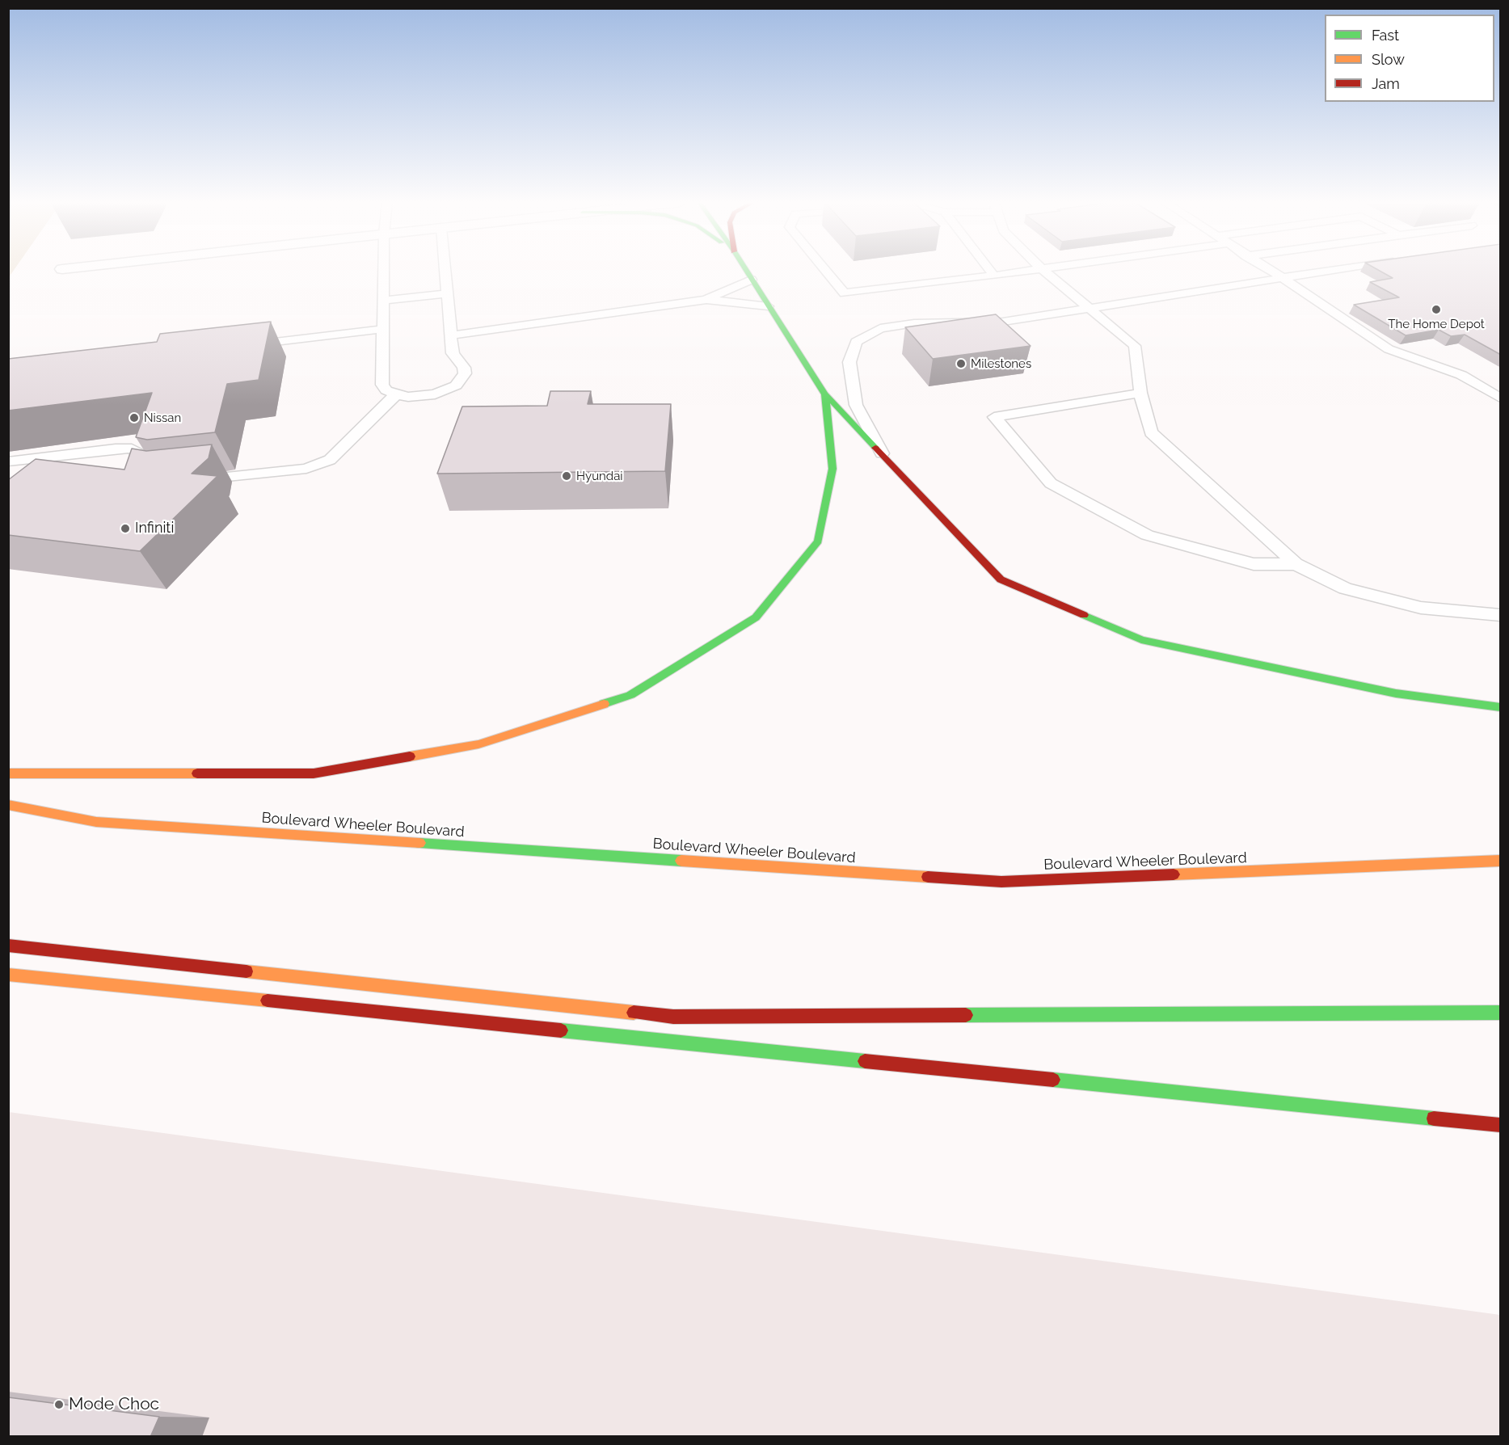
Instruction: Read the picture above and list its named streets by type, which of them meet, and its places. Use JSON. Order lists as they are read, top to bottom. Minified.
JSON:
{"streets":{"main road":["Boulevard Wheeler Boulevard"]},"places":["The Home Depot","Milestones","Nissan","Hyundai","Infiniti","Mode Choc"],"legend":["Fast","Slow","Jam"]}
